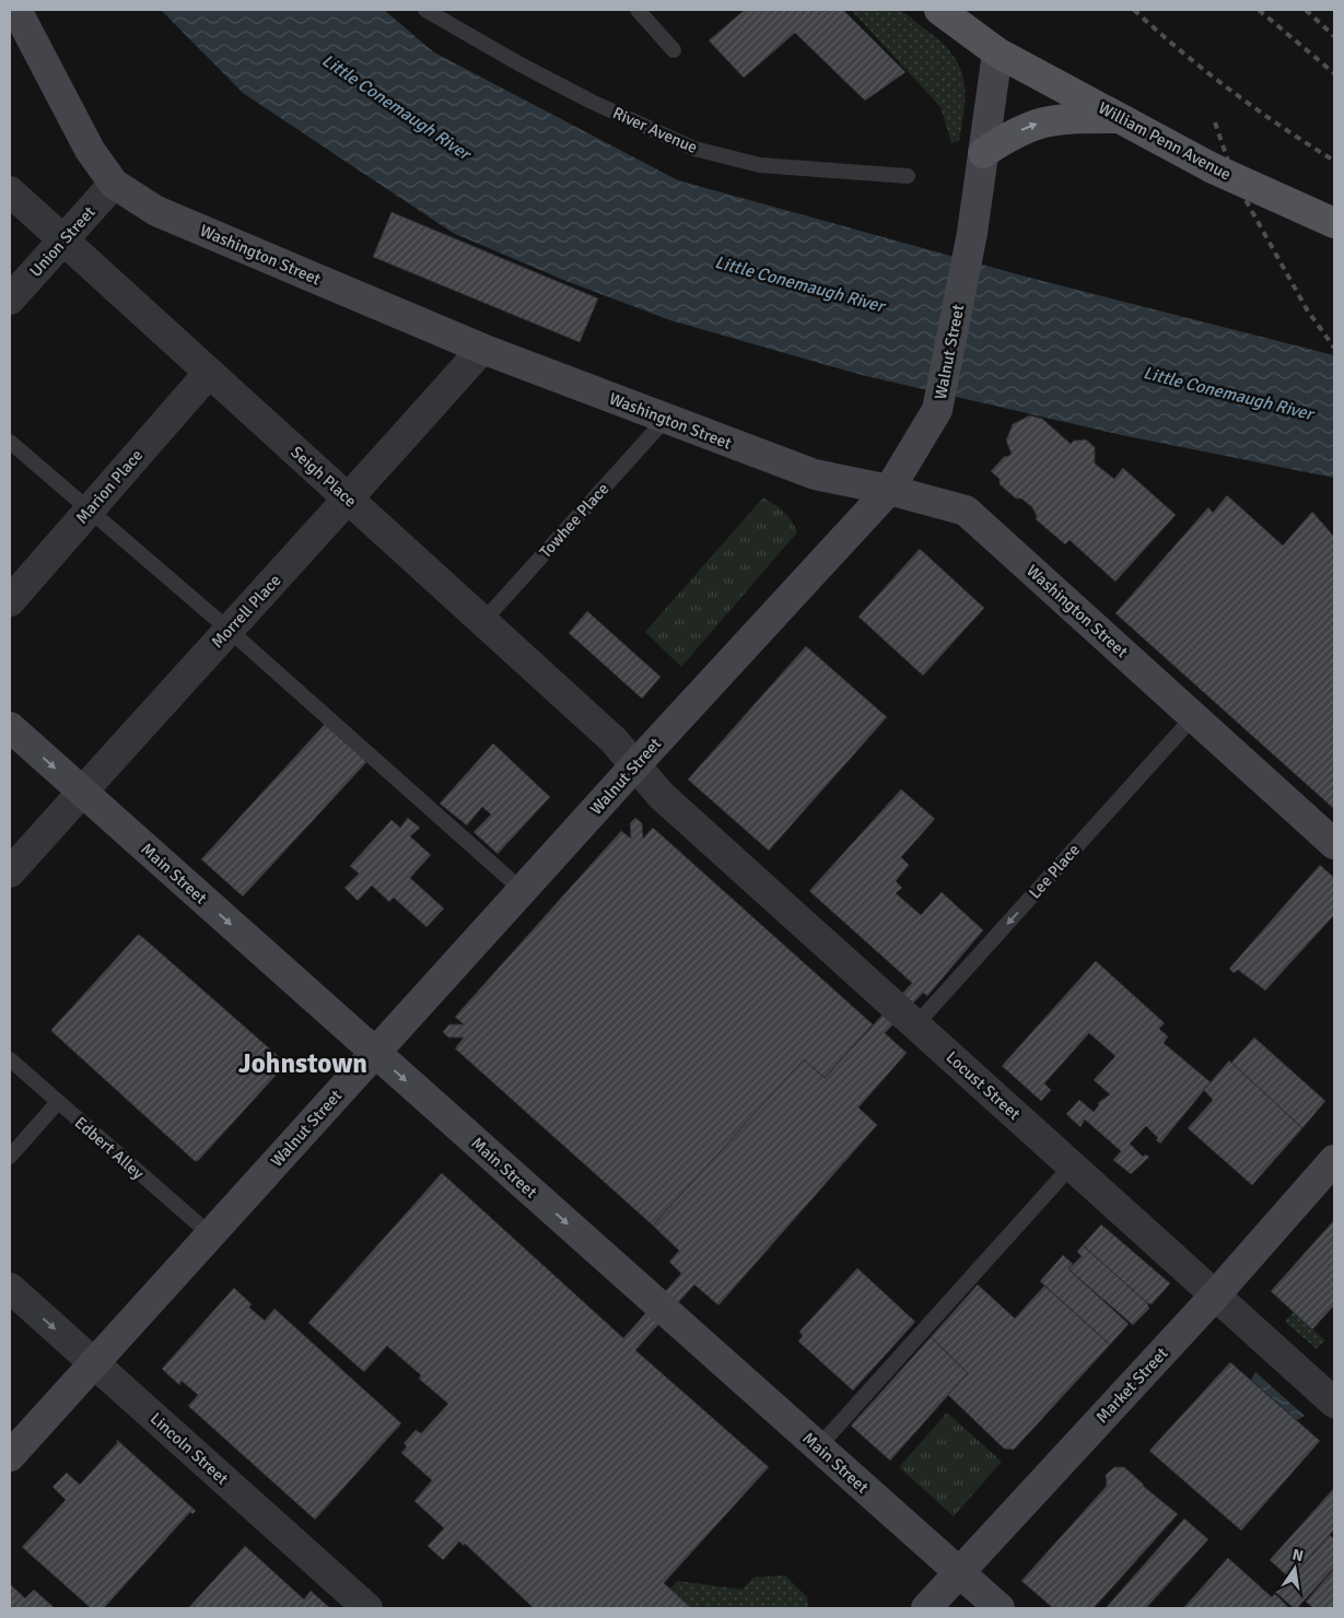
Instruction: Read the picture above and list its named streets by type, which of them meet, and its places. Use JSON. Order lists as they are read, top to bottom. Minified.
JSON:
{"streets":{"main road":["William Penn Avenue"],"street":["Union Street","Washington Street","Walnut Street","Seigh Place","Marion Place","Morrell Place","Main Street","Locust Street","Market Street","Lincoln Street"],"lane":["River Avenue","Towhee Place","Lee Place","Edbert Alley"]},"crossings":[["William Penn Avenue","Walnut Street"],["Union Street","Washington Street"],["Union Street","Seigh Place"],["Washington Street","Walnut Street"],["Washington Street","Towhee Place"],["Washington Street","Morrell Place"],["Washington Street","Lee Place"],["Walnut Street","Seigh Place"],["Walnut Street","Main Street"],["Walnut Street","Locust Street"],["Walnut Street","Edbert Alley"],["Walnut Street","Lincoln Street"],["Seigh Place","Marion Place"],["Seigh Place","Towhee Place"],["Seigh Place","Morrell Place"],["Seigh Place","Locust Street"],["Morrell Place","Main Street"],["Lee Place","Locust Street"],["Main Street","Market Street"],["Locust Street","Market Street"]],"one_way":["Lee Place","Main Street"],"districts":["Johnstown"],"water":["Little Conemaugh River"],"north":"top"}
